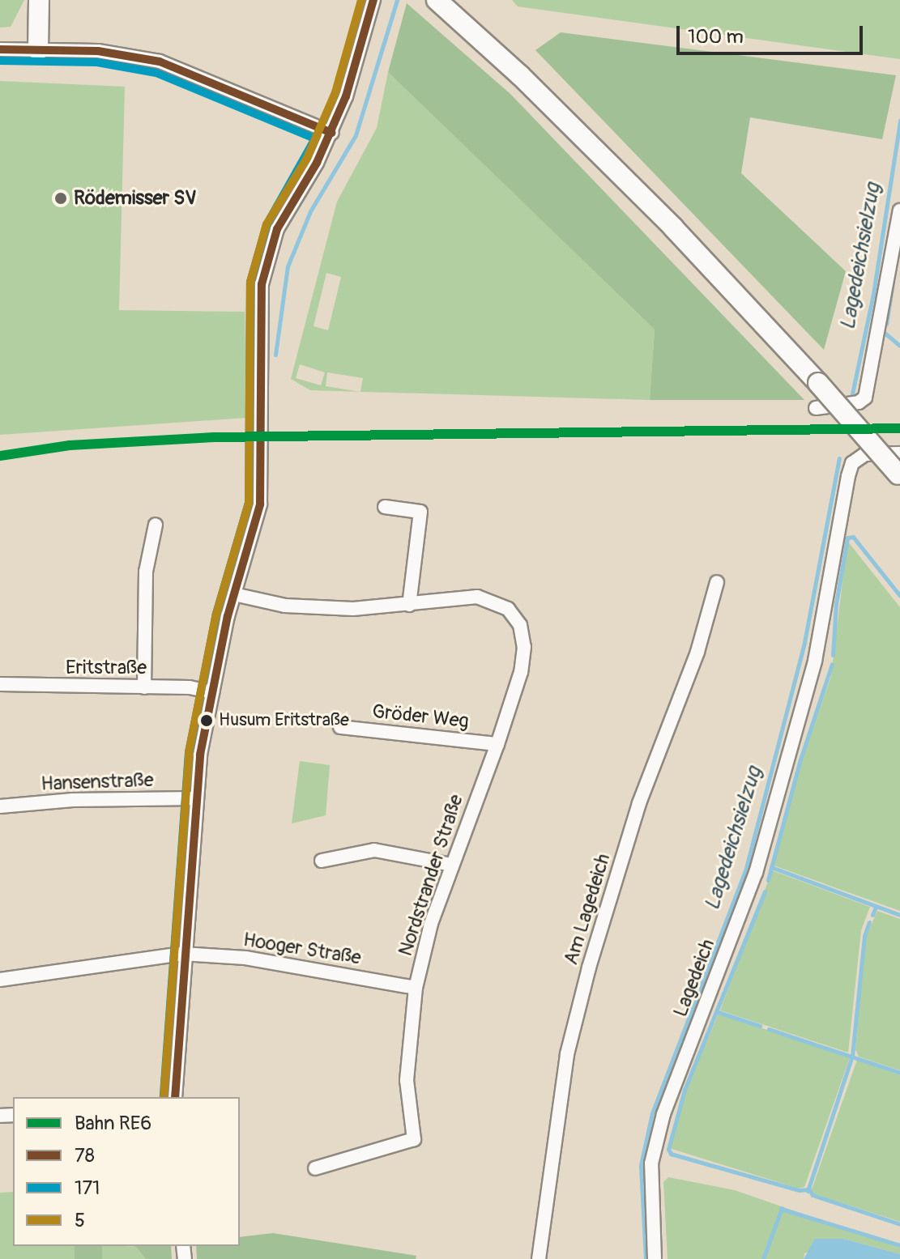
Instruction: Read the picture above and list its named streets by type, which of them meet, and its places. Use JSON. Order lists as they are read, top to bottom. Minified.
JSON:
{"streets":{"street":["Eritstraße","Gröder Weg","Hansenstraße","Nordstrander Straße","Am Lagedeich","Hooger Straße","Lagedeich"]},"crossings":[["Gröder Weg","Nordstrander Straße"],["Nordstrander Straße","Hooger Straße"]],"water":["Lagedeichsielzug"],"places":["Rödemisser SV","Husum Eritstraße"],"lines":["transit line 78","transit line 5","transit line 171","rail line RE6"],"legend":["Bahn RE6","78","171","5"],"scale_bar":"100 m"}
